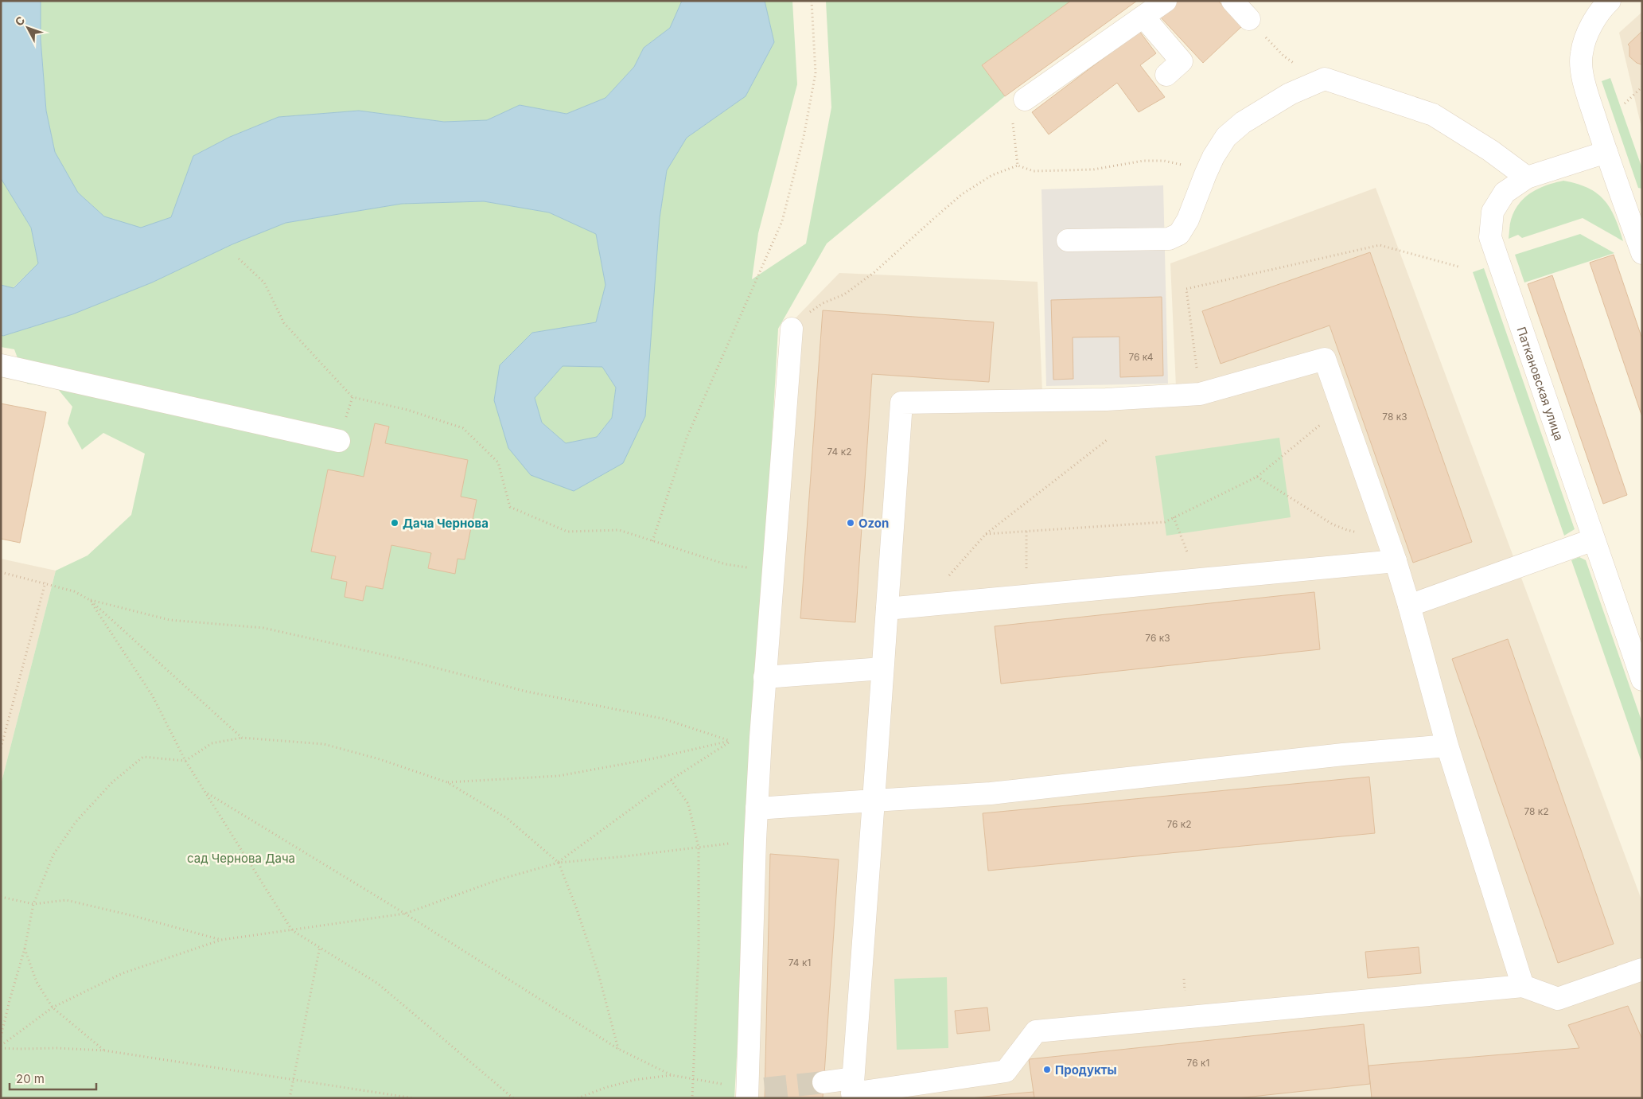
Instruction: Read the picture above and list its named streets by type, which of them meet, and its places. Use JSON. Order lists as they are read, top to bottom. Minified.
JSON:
{"streets":{"street":["Паткановская улица"]},"parks":["сад Чернова Дача"],"places":["Дача Чернова","Ozon","Продукты"],"house_numbers":["76 к4","78 к3","74 к2","76 к3","78 к2","76 к2","74 к1","76 к1"],"scale_bar":"20 m","north":"top left"}
